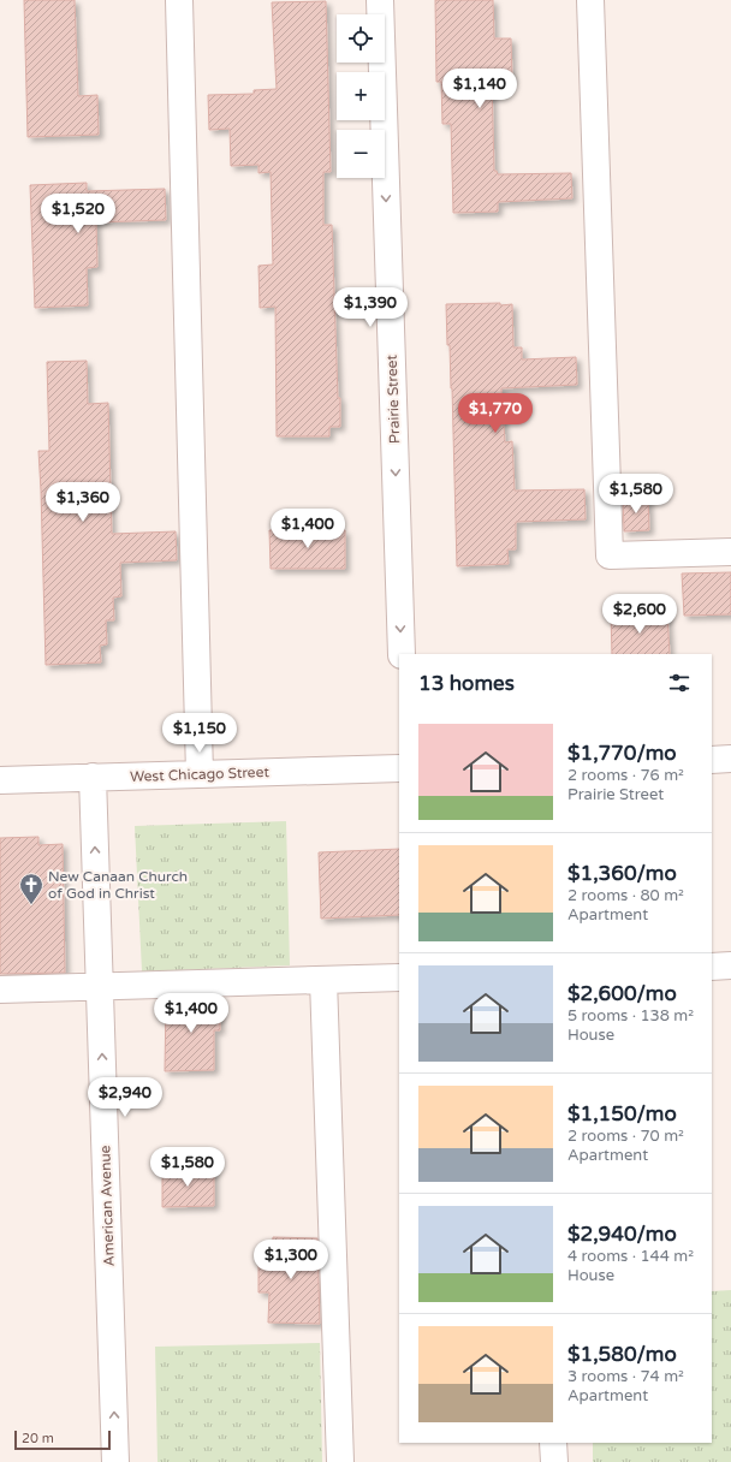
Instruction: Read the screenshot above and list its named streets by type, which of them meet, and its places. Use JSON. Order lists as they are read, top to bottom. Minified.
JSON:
{"streets":{"street":["Prairie Street","West Chicago Street","American Avenue"]},"crossings":[["West Chicago Street","American Avenue"]],"places":{"church":["New Canaan Church of God in Christ"]},"scale_bar":"20 m","page":{"map_buttons":["+","−"],"price":["$1,140","$1,520","$1,390","$1,770","$1,580","$1,360","$1,400","$2,600","$1,150","$1,400","$2,940","$1,580","$1,300"],"heading":"13 homes","list":[{"name":"$1,770/mo","note":"2 rooms · 76 m² · Prairie Street"},{"name":"$1,360/mo","note":"2 rooms · 80 m² · Apartment"},{"name":"$2,600/mo","note":"5 rooms · 138 m² · House"},{"name":"$1,150/mo","note":"2 rooms · 70 m² · Apartment"},{"name":"$2,940/mo","note":"4 rooms · 144 m² · House"},{"name":"$1,580/mo","note":"3 rooms · 74 m² · Apartment"}],"scale":"20 m"}}
